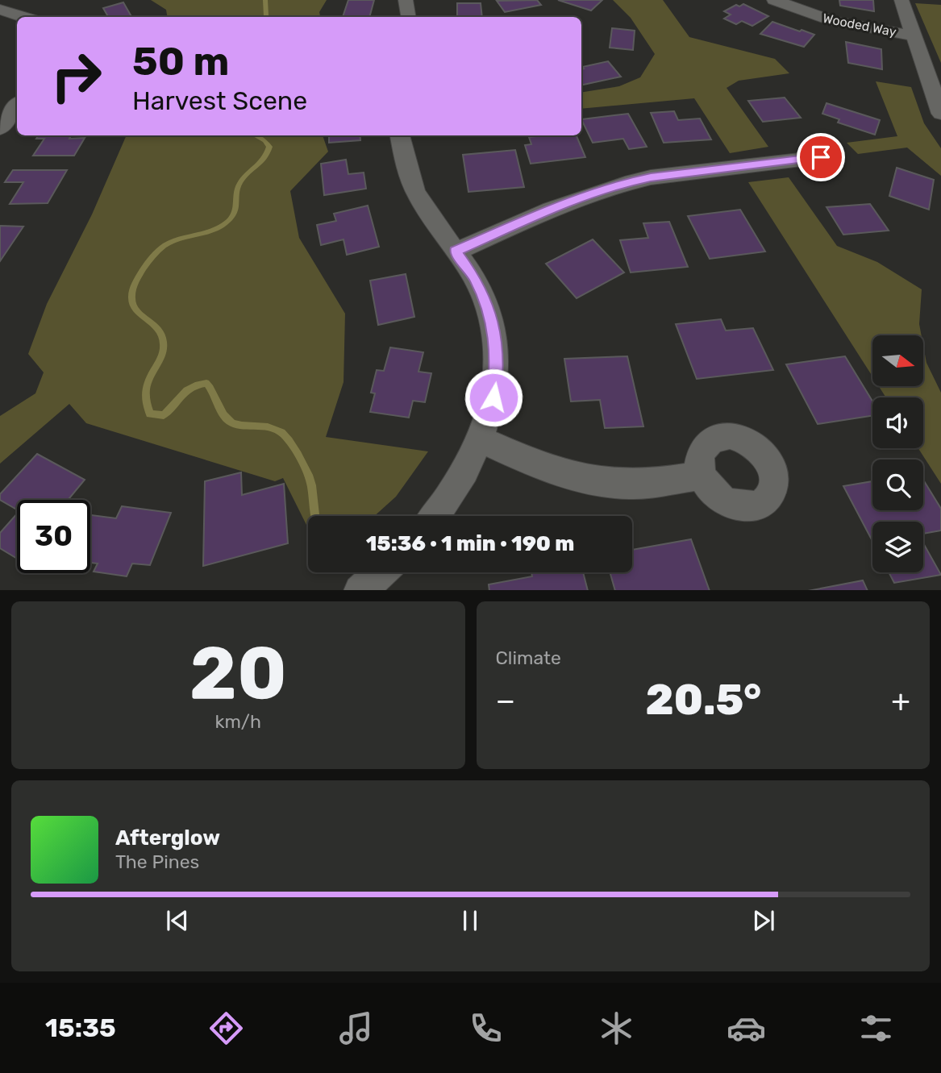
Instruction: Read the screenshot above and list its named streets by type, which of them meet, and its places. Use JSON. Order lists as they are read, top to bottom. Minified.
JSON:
{"streets":{"street":["Wooded Way"]},"north":"right","page":{"turn":["50 m","Harvest Scene"],"limit":"30","trip":"15:36 · 1 min · 190 m","tile":[["20","km/h"],"Climate"],"heat":["−","20.5°","+"],"song":["Afterglow","The Pines"],"tabs":"15:35"}}
